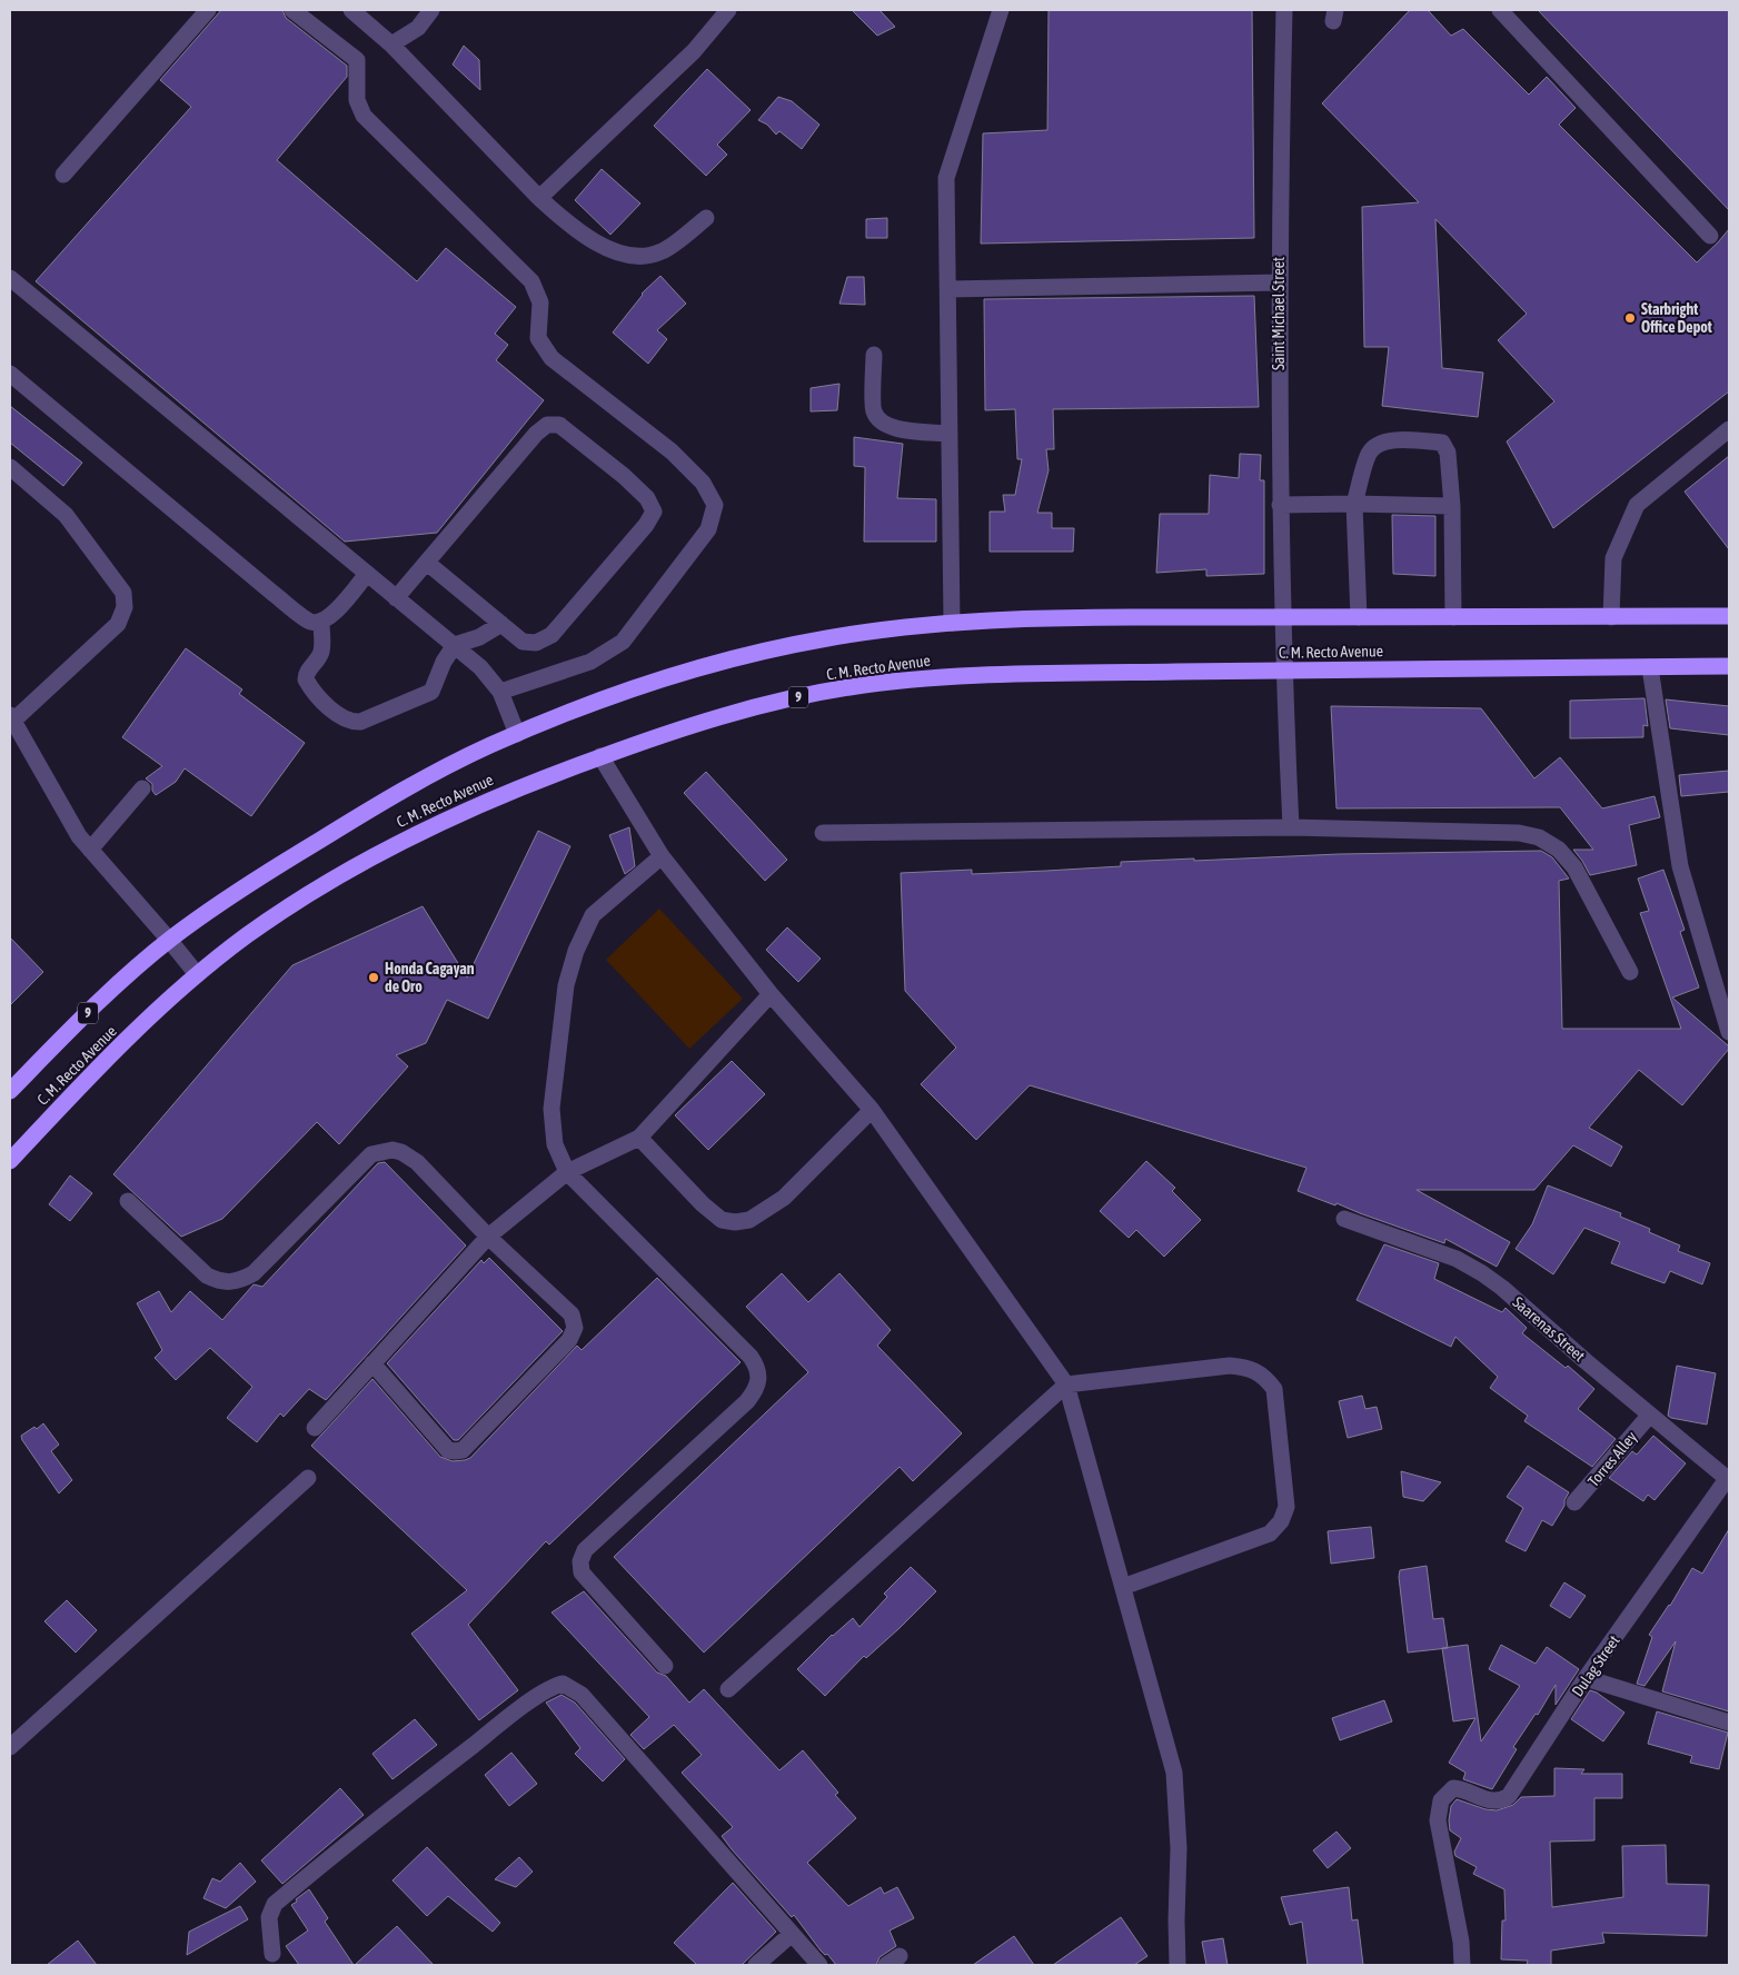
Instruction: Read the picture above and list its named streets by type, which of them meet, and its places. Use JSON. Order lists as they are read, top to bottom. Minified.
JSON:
{"streets":{"highway":["C. M. Recto Avenue","9"],"street":["Saint Michael Street","Saarenas Street","Torres Alley","Dulag Street"]},"crossings":[["Saint Michael Street","C. M. Recto Avenue"],["Saarenas Street","Torres Alley"],["Saarenas Street","Dulag Street"]],"places":["Starbright Office Depot","Honda Cagayan de Oro"]}
